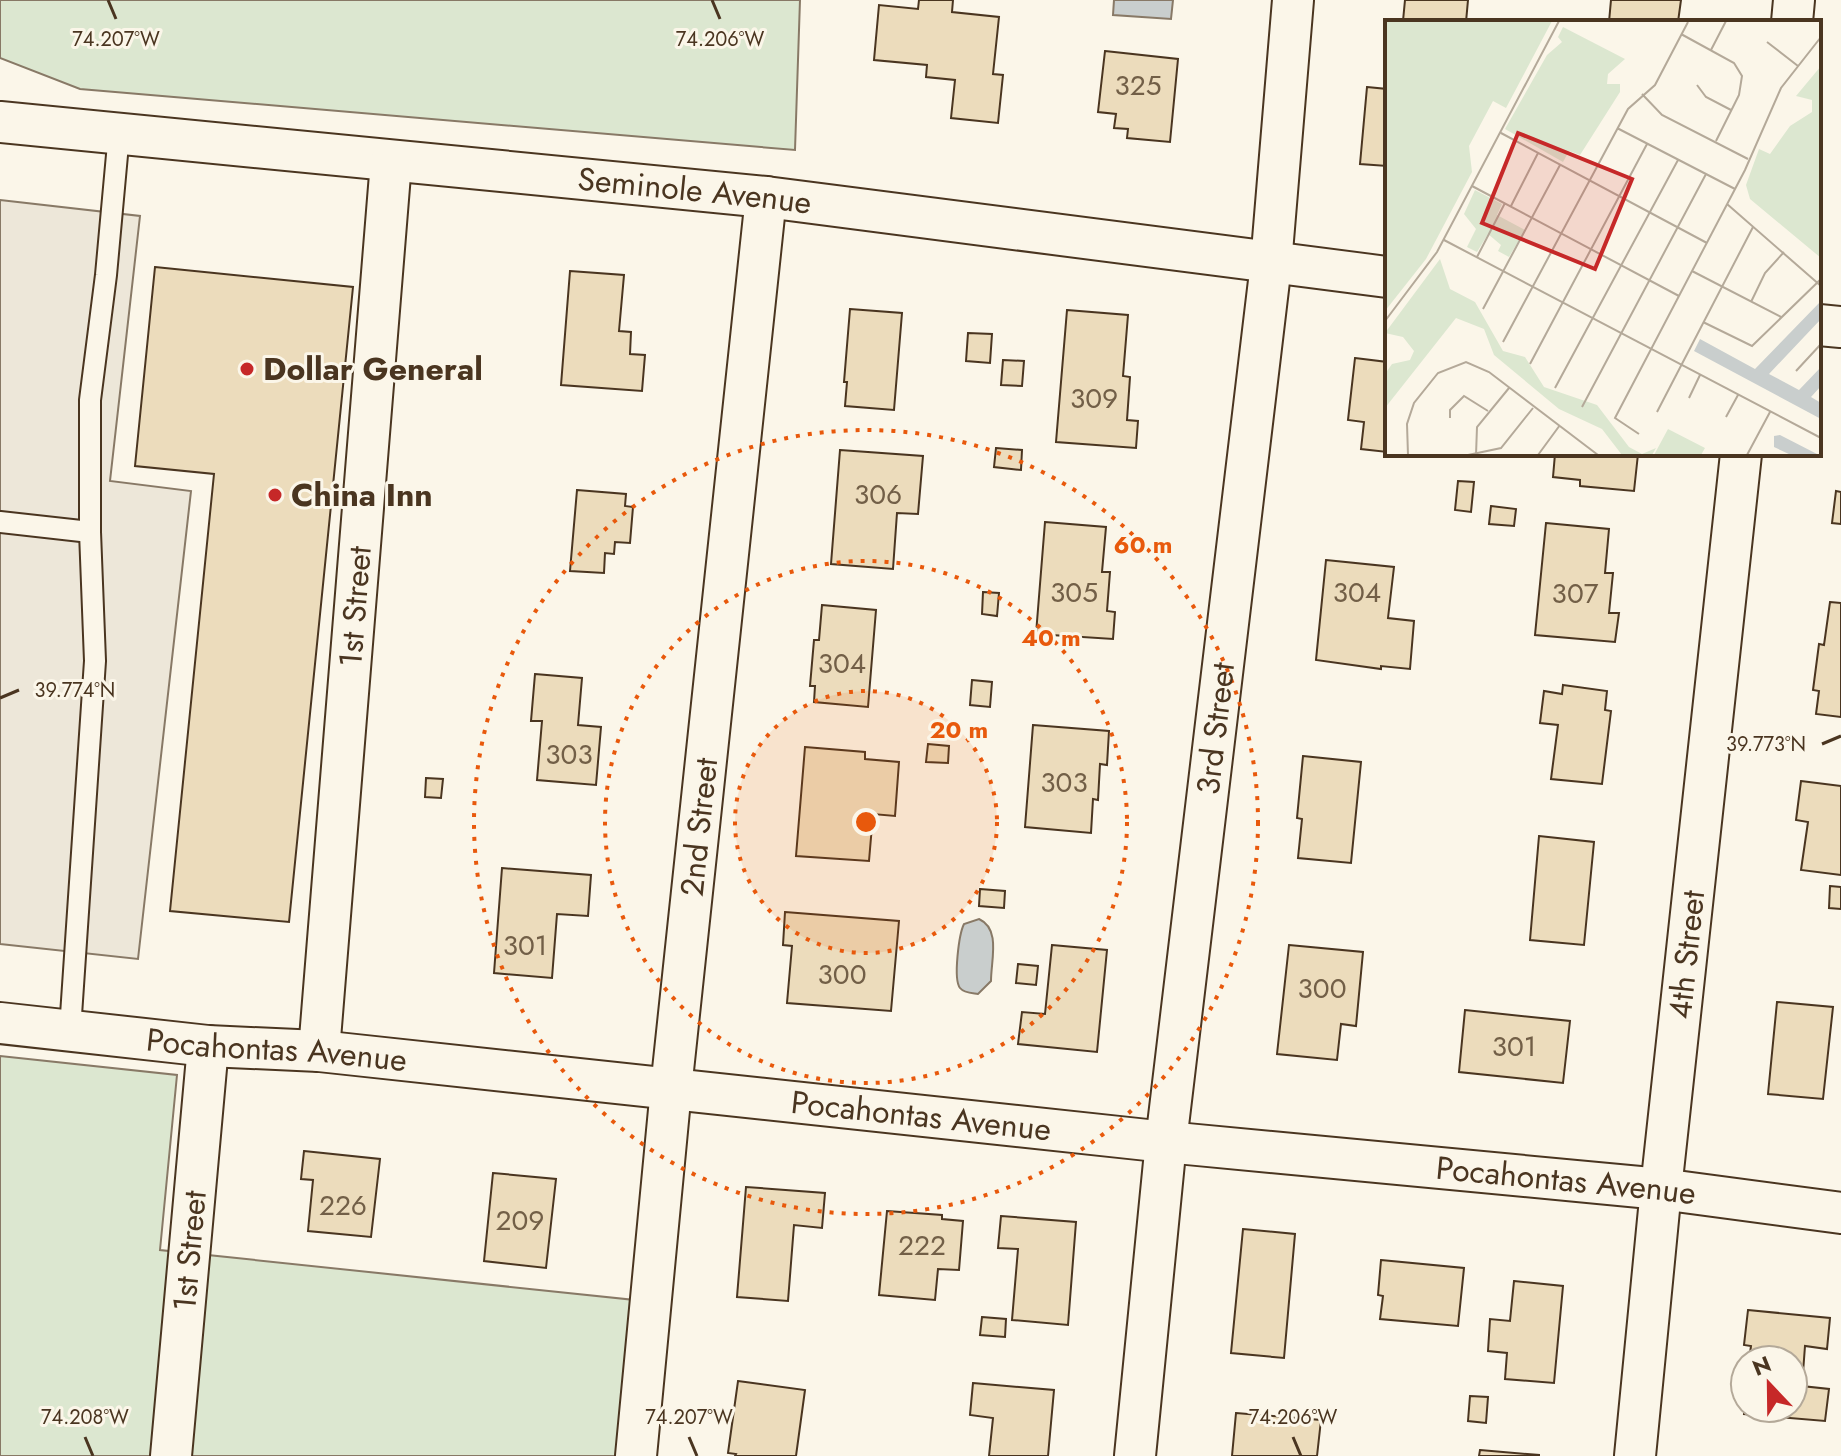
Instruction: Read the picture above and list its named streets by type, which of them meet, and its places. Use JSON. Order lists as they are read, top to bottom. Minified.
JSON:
{"streets":{"street":["Seminole Avenue","1st Street","3rd Street","2nd Street","4th Street","Pocahontas Avenue"]},"crossings":[["Seminole Avenue","1st Street"],["Seminole Avenue","3rd Street"],["Seminole Avenue","2nd Street"],["1st Street","Pocahontas Avenue"],["3rd Street","Pocahontas Avenue"],["2nd Street","Pocahontas Avenue"],["4th Street","Pocahontas Avenue"]],"places":["Dollar General","China Inn"],"house_numbers":["325","309","306","305","304","307","304","303","303","301","300","300","301","226","209","222"],"north":"top","coordinates":["74.207°W","74.206°W","39.774°N","39.773°N","74.208°W"],"rings":["60 m","40 m","20 m"]}
